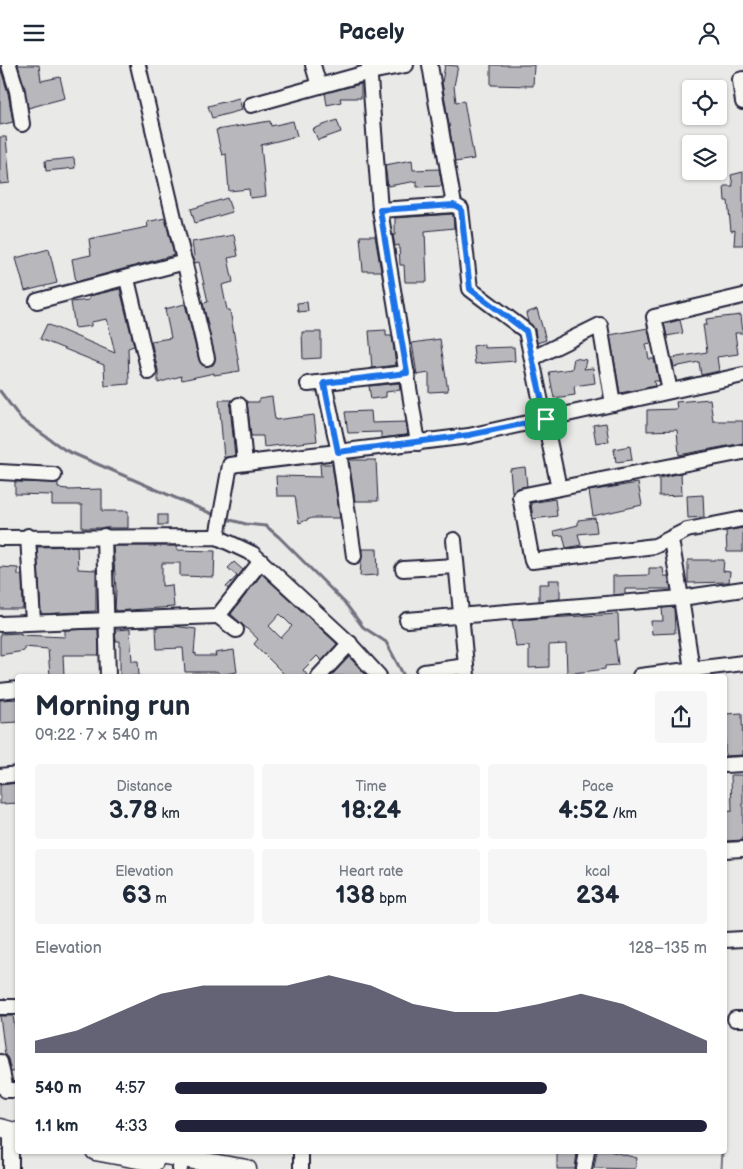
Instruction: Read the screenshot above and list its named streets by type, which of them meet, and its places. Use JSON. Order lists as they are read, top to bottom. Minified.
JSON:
{"page":{"header":"Pacely","heading":["Morning run","09:22 · 7 × 540 m"],"stats":[["Distance","3.78 km"],["Time","18:24"],["Pace","4:52 /km"],["Elevation","63 m"],["Heart rate","138 bpm"],["kcal","234"]],"chart":["Elevation","128–135 m"],"list":[{"name":"540 m","note":"4:57"},{"name":"1.1 km","note":"4:33"}]}}
